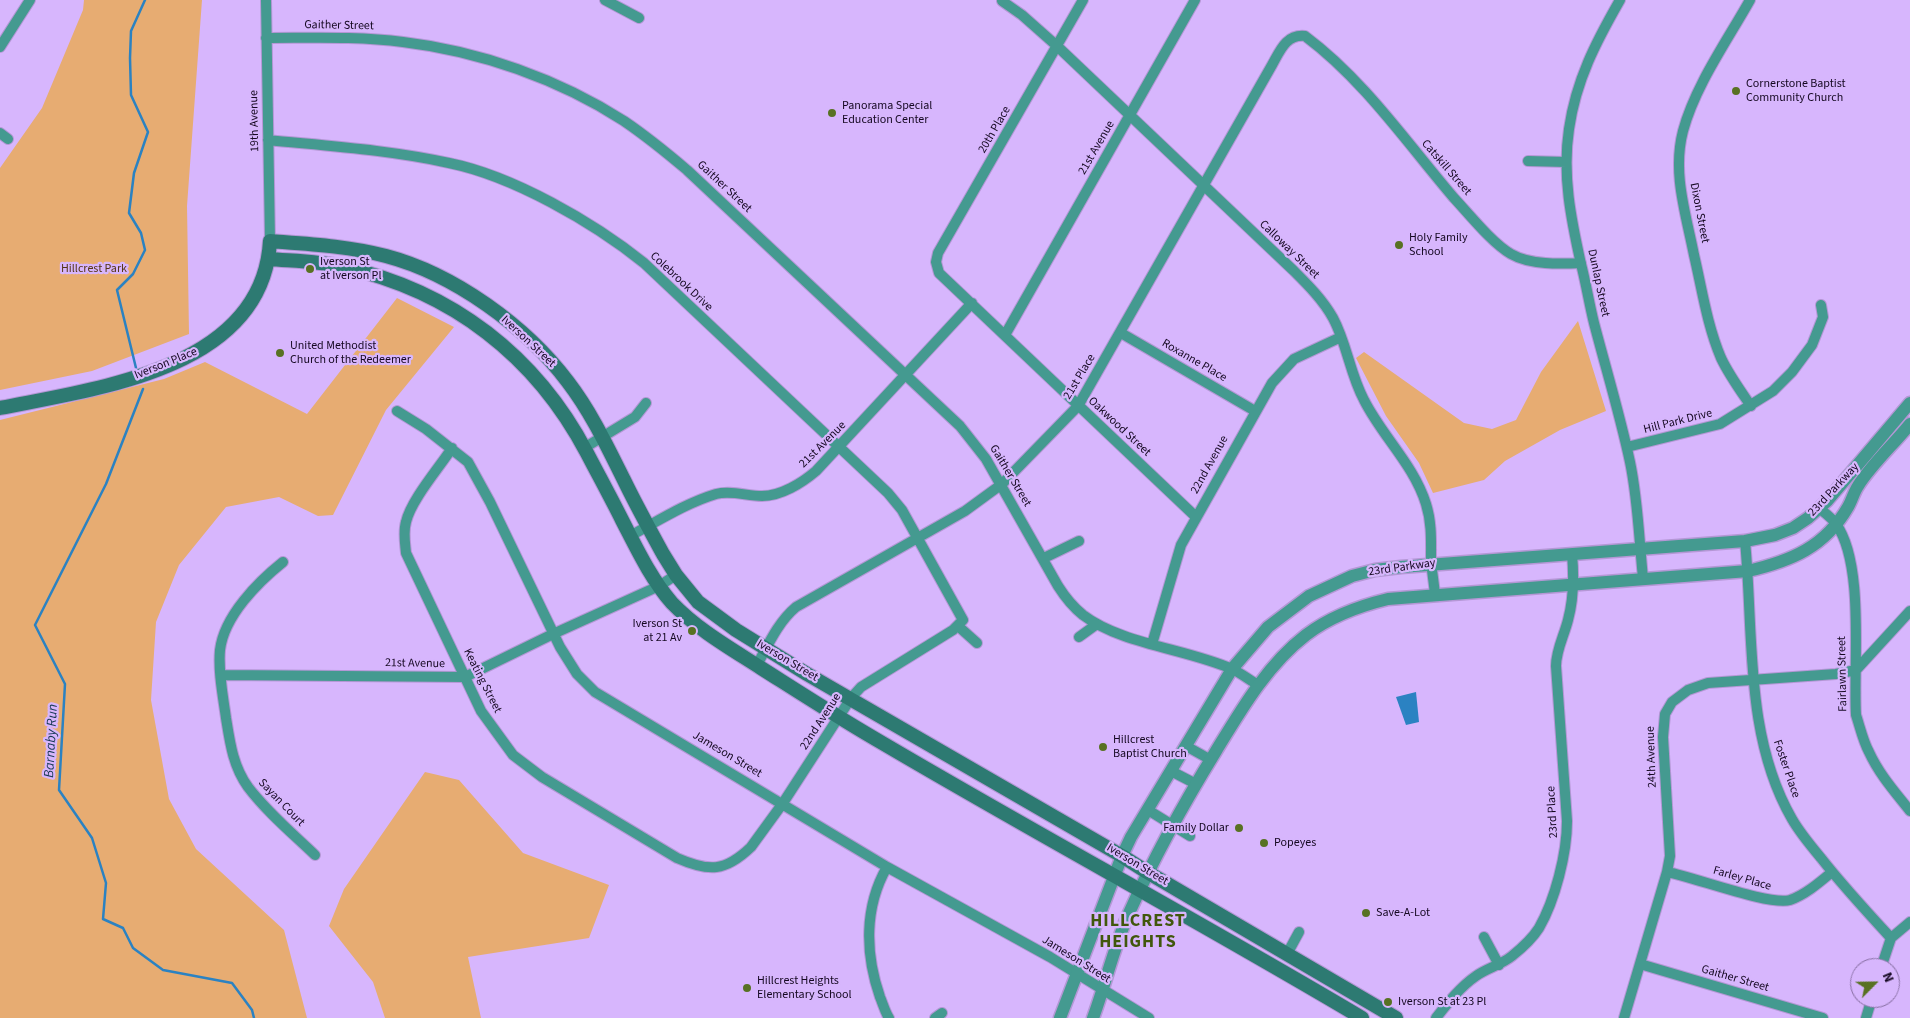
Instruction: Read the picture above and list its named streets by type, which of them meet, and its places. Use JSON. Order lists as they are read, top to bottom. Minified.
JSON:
{"streets":{"main road":["Iverson Street","Iverson Place"],"street":["Gaither Street","19th Avenue","20th Place","21st Avenue","Catskill Street","Dixon Street","Calloway Street","Colebrook Drive","Dunlap Street","Roxanne Place","21st Place","Hill Park Drive","Oakwood Street","22nd Avenue","23rd Parkway","Fairlawn Street","Keating Street","Jameson Street","24th Avenue","Foster Place","Sayan Court","23rd Place","Farley Place"]},"crossings":[["Gaither Street","19th Avenue"],["Gaither Street","21st Avenue"],["Gaither Street","21st Place"],["Gaither Street","22nd Avenue"],["Gaither Street","23rd Parkway"],["Gaither Street","24th Avenue"],["19th Avenue","Colebrook Drive"],["19th Avenue","Iverson Street"],["19th Avenue","Iverson Place"],["20th Place","Calloway Street"],["20th Place","Oakwood Street"],["21st Avenue","Calloway Street"],["21st Avenue","Colebrook Drive"],["21st Avenue","Iverson Street"],["21st Avenue","Oakwood Street"],["21st Avenue","Keating Street"],["21st Avenue","Jameson Street"],["21st Avenue","Sayan Court"],["Catskill Street","Dunlap Street"],["Catskill Street","21st Place"],["Dixon Street","Hill Park Drive"],["Calloway Street","21st Place"],["Calloway Street","22nd Avenue"],["Calloway Street","23rd Parkway"],["Colebrook Drive","21st Place"],["Colebrook Drive","22nd Avenue"],["Dunlap Street","Hill Park Drive"],["Dunlap Street","23rd Parkway"],["Iverson Street","Iverson Place"],["Iverson Street","21st Place"],["Iverson Street","22nd Avenue"],["Iverson Street","23rd Parkway"],["Roxanne Place","21st Place"],["Roxanne Place","22nd Avenue"],["21st Place","Oakwood Street"],["Oakwood Street","22nd Avenue"],["22nd Avenue","Keating Street"],["22nd Avenue","Jameson Street"],["23rd Parkway","Fairlawn Street"],["23rd Parkway","Jameson Street"],["23rd Parkway","Foster Place"],["23rd Parkway","23rd Place"],["Fairlawn Street","24th Avenue"],["Keating Street","Jameson Street"],["24th Avenue","Foster Place"],["24th Avenue","Farley Place"],["Foster Place","Farley Place"]],"districts":["HILLCREST HEIGHTS"],"water":["Barnaby Run"],"parks":["Hillcrest Park"],"places":["Cornerstone Baptist Community Church","Panorama Special Education Center","Holy Family School","Iverson St at Iverson Pl","United Methodist Church of the Redeemer","Iverson St at 21 Av","Hillcrest Baptist Church","Family Dollar","Popeyes","Save-A-Lot","Hillcrest Heights Elementary School","Iverson St at 23 Pl"],"north":"top right"}
